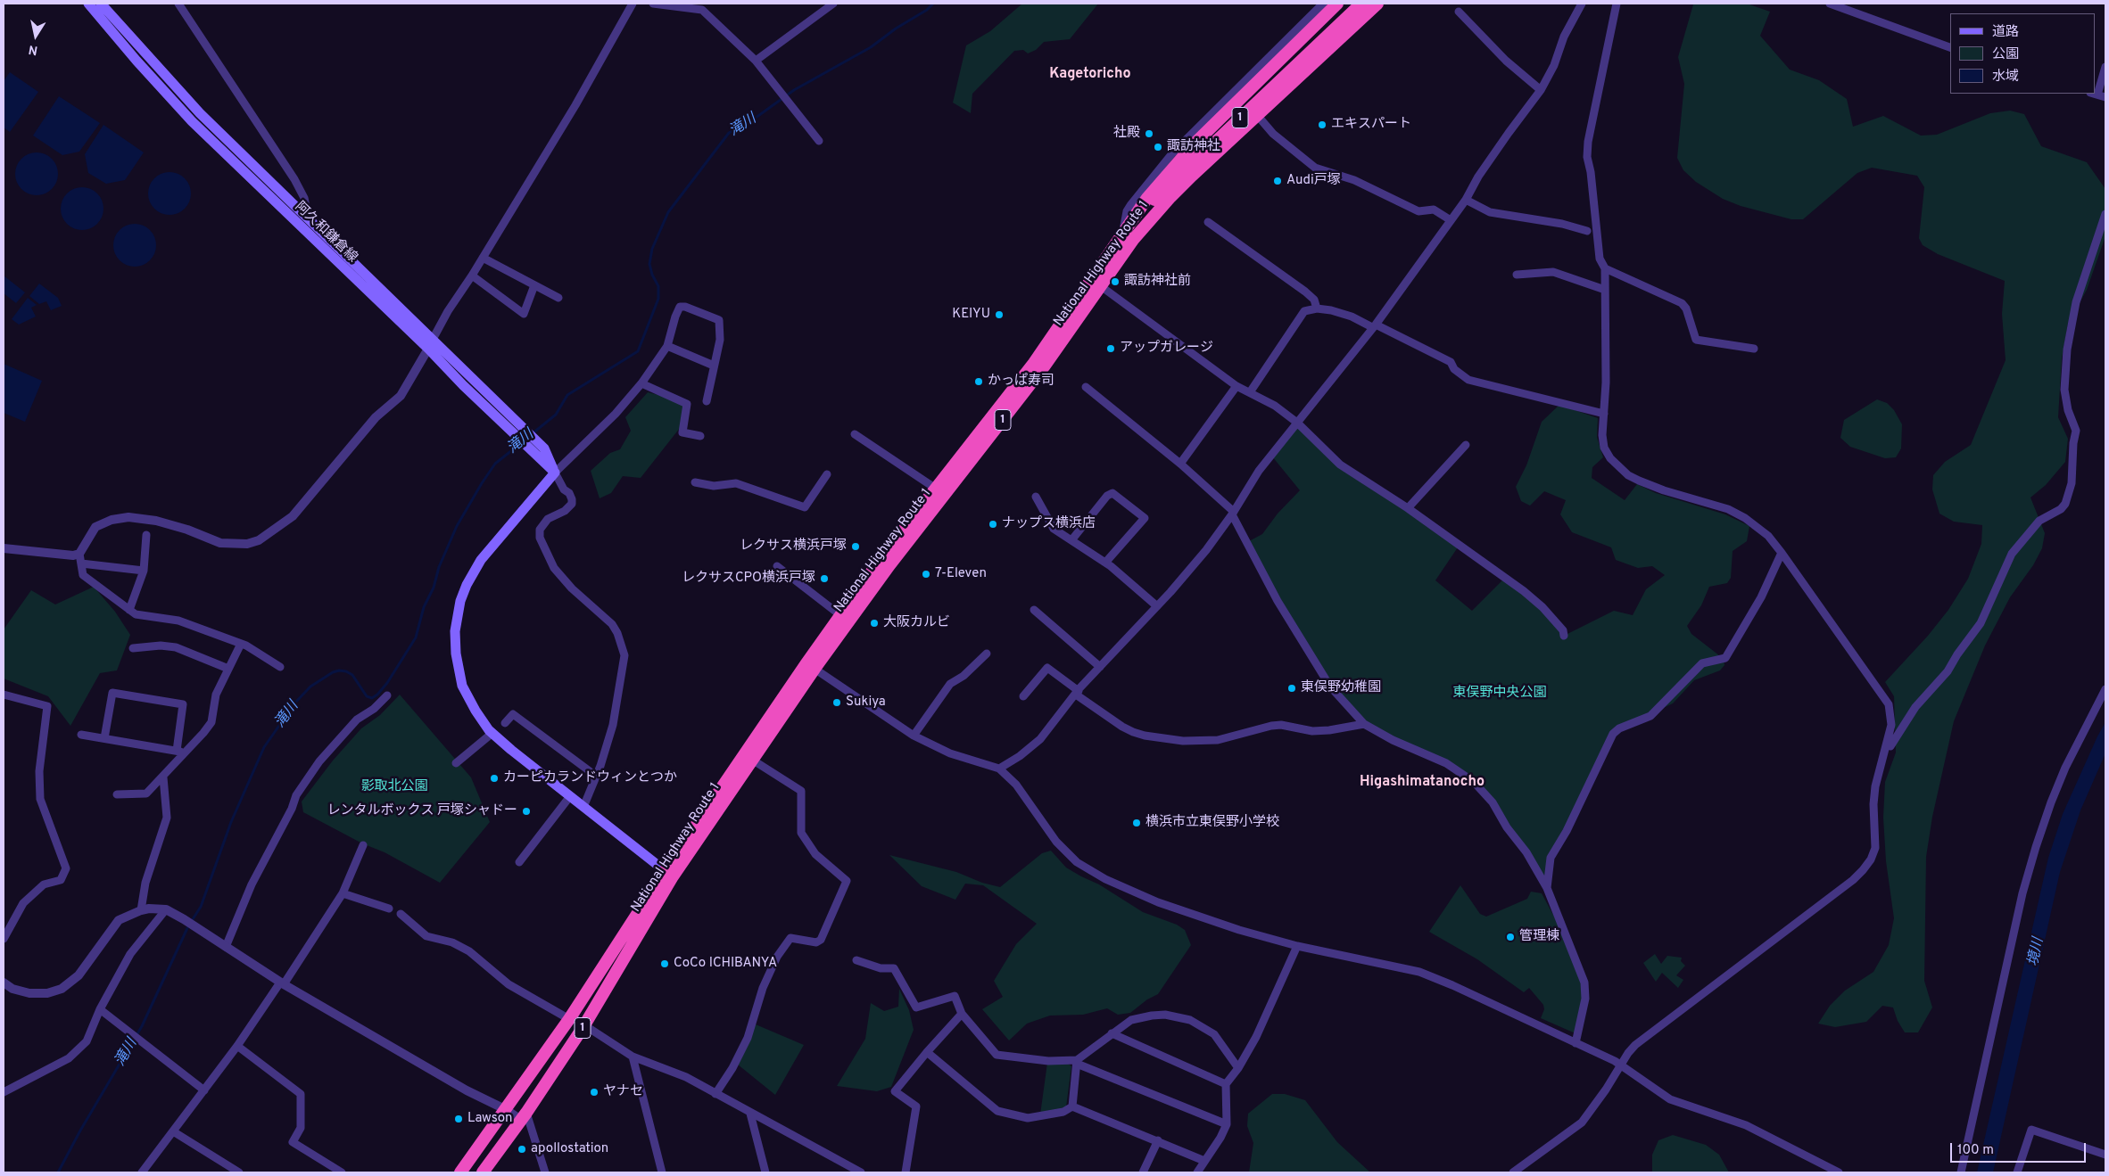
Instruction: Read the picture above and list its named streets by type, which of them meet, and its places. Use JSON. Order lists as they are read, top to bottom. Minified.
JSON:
{"streets":{"highway":["1","National Highway Route 1"],"main road":["阿久和鎌倉線"]},"crossings":[["1","National Highway Route 1"]],"districts":["Kagetoricho","Higashimatanocho"],"water":["滝川","境川"],"parks":["東俣野中央公園","影取北公園"],"places":["エキスパート","社殿","諏訪神社","Audi戸塚","諏訪神社前","KEIYU","アップガレージ","かっぱ寿司","ナップス横浜店","レクサス横浜戸塚","7-Eleven","レクサスCPO横浜戸塚","大阪カルビ","東俣野幼稚園","Sukiya","カーピカランドウィンとつか","レンタルボックス 戸塚シャドー","横浜市立東俣野小学校","管理棟","CoCo ICHIBANYA","ヤナセ","Lawson","apollostation"],"legend":["道路","公園","水域"],"scale_bar":"100 m","north":"bottom"}
